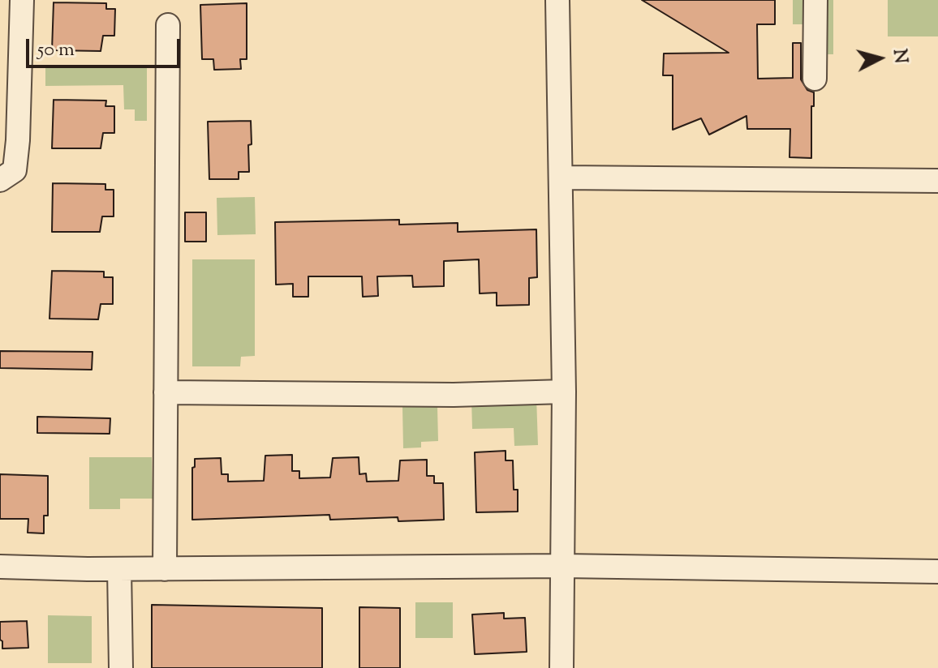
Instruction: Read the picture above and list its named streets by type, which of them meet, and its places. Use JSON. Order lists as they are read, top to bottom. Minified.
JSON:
{"scale_bar":"50 m","north":"right"}
